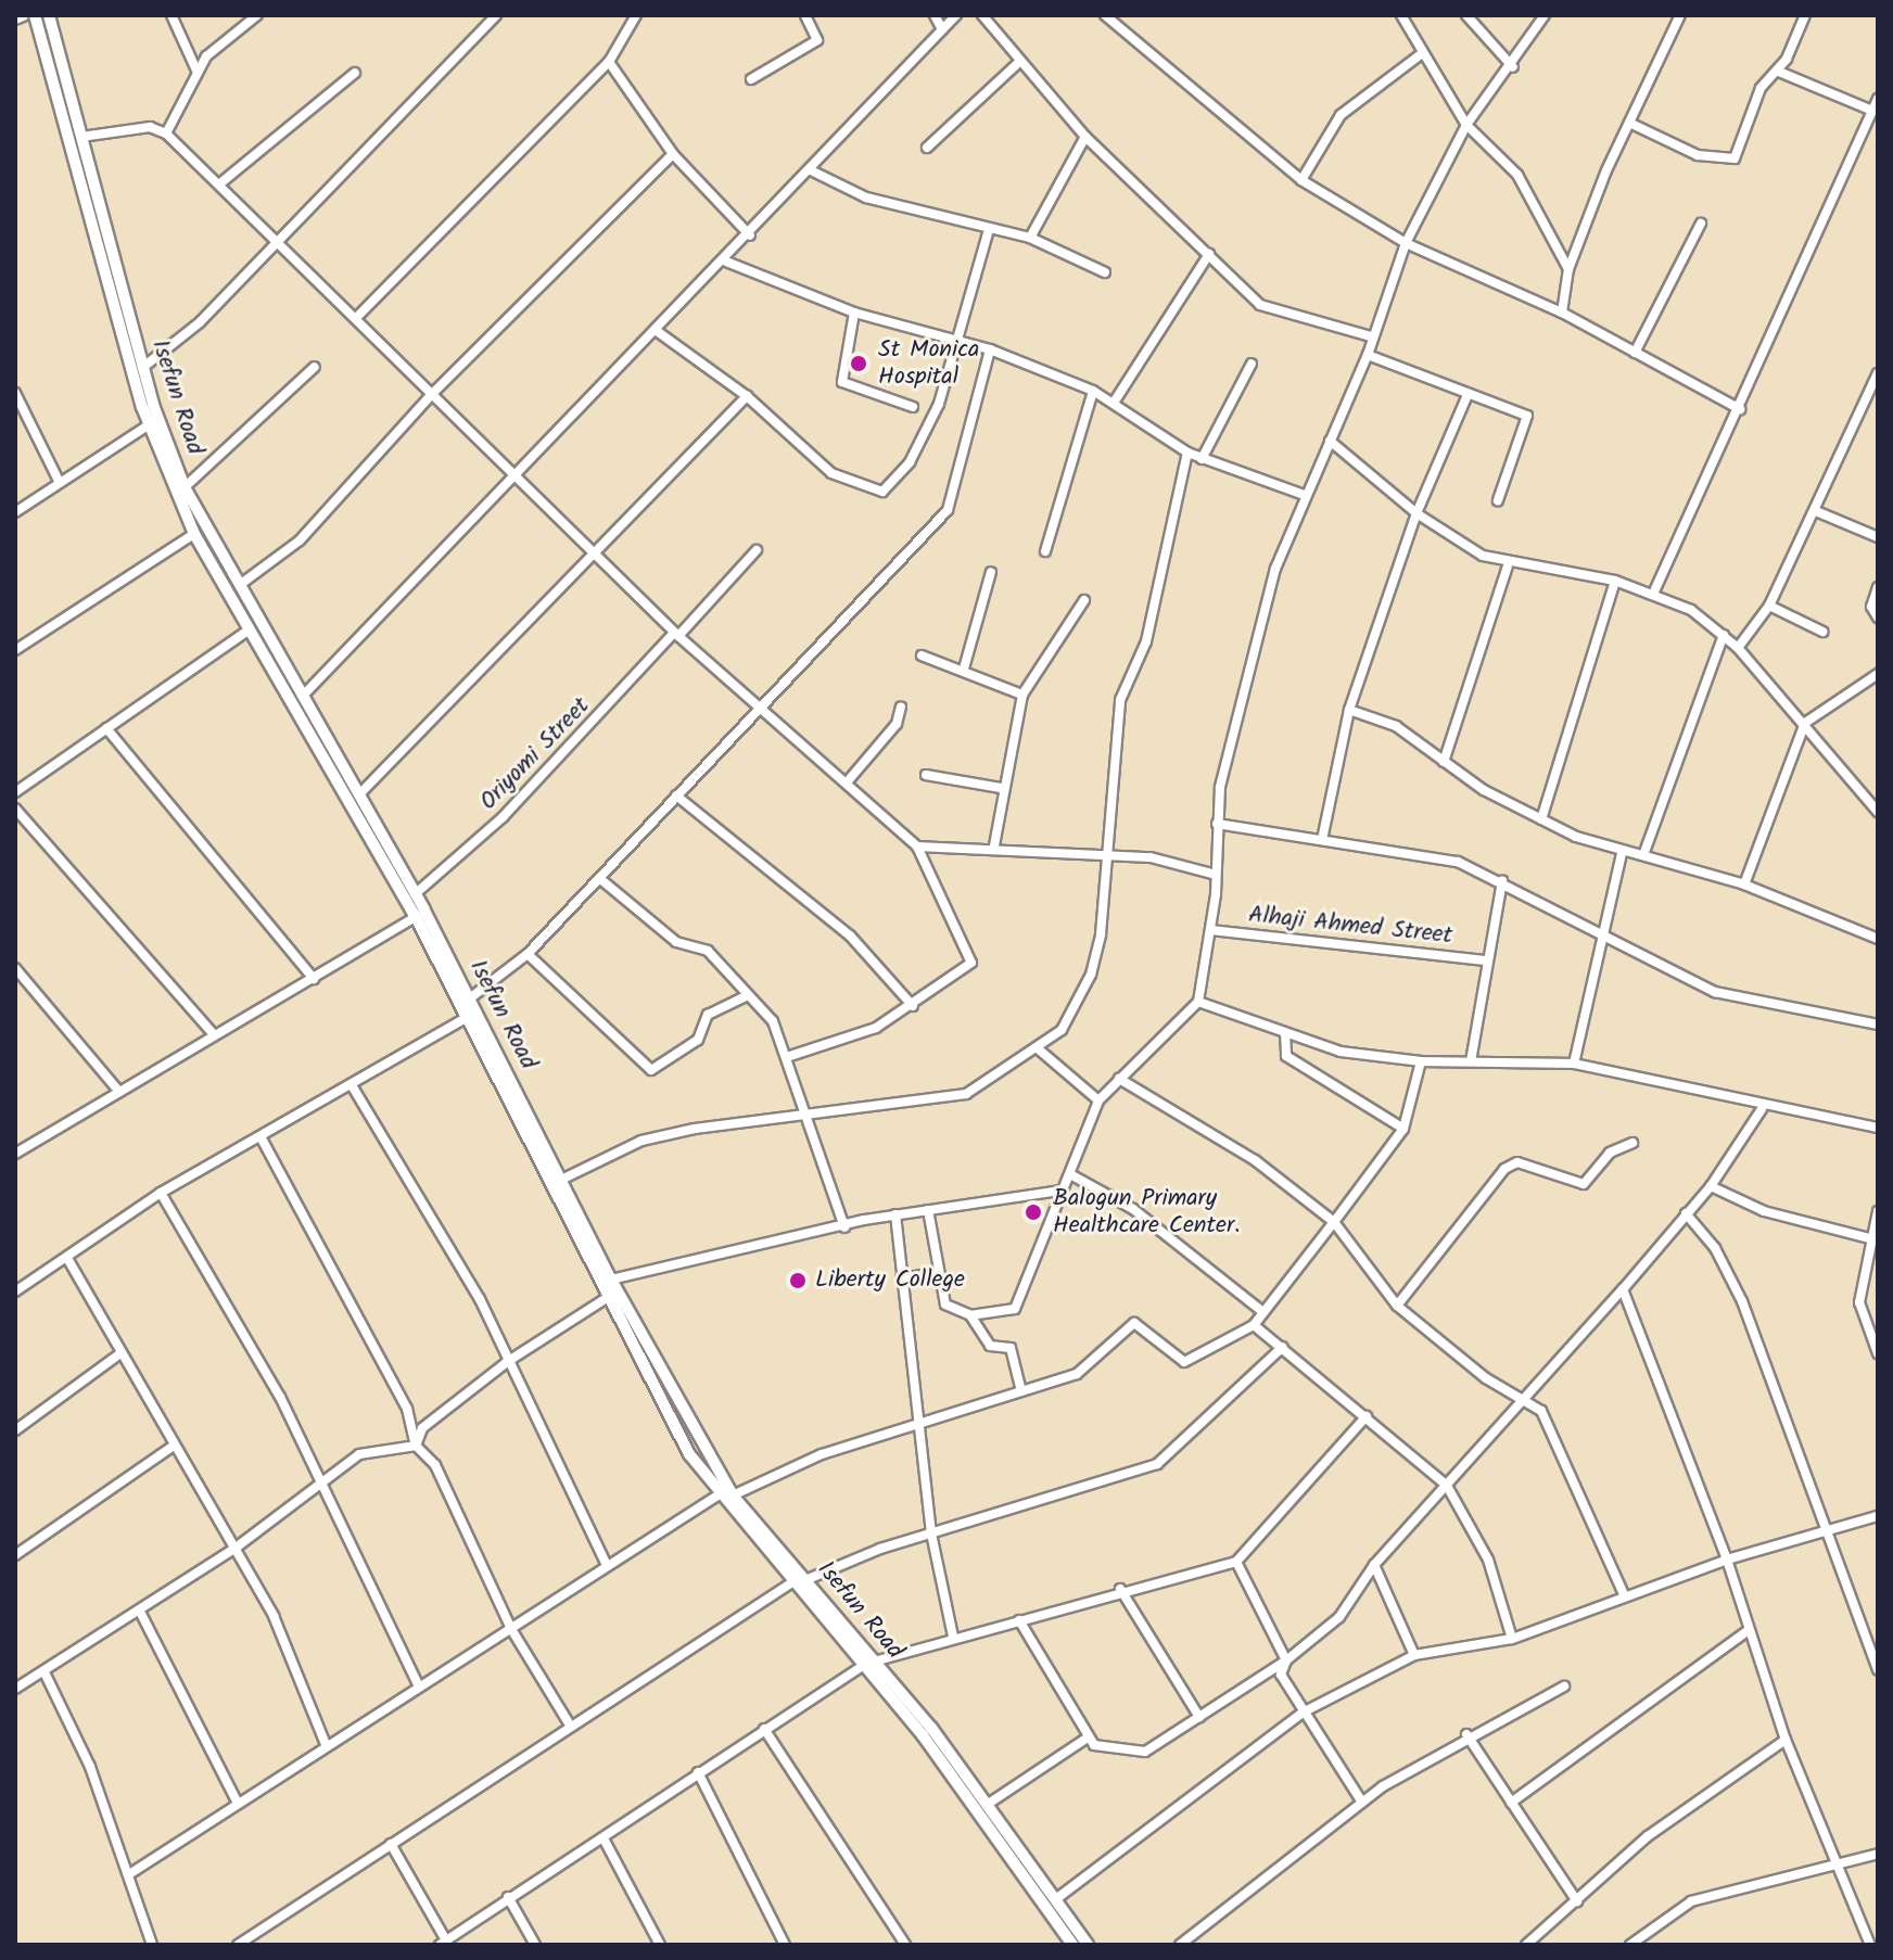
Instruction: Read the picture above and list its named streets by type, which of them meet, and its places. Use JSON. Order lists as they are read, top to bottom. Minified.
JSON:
{"streets":{"street":["Isefun Road","Oriyomi Street","Alhaji Ahmed Street"]},"crossings":[["Isefun Road","Oriyomi Street"]],"places":["St Monica Hospital","Balogun Primary Healthcare Center.","Liberty College"]}
